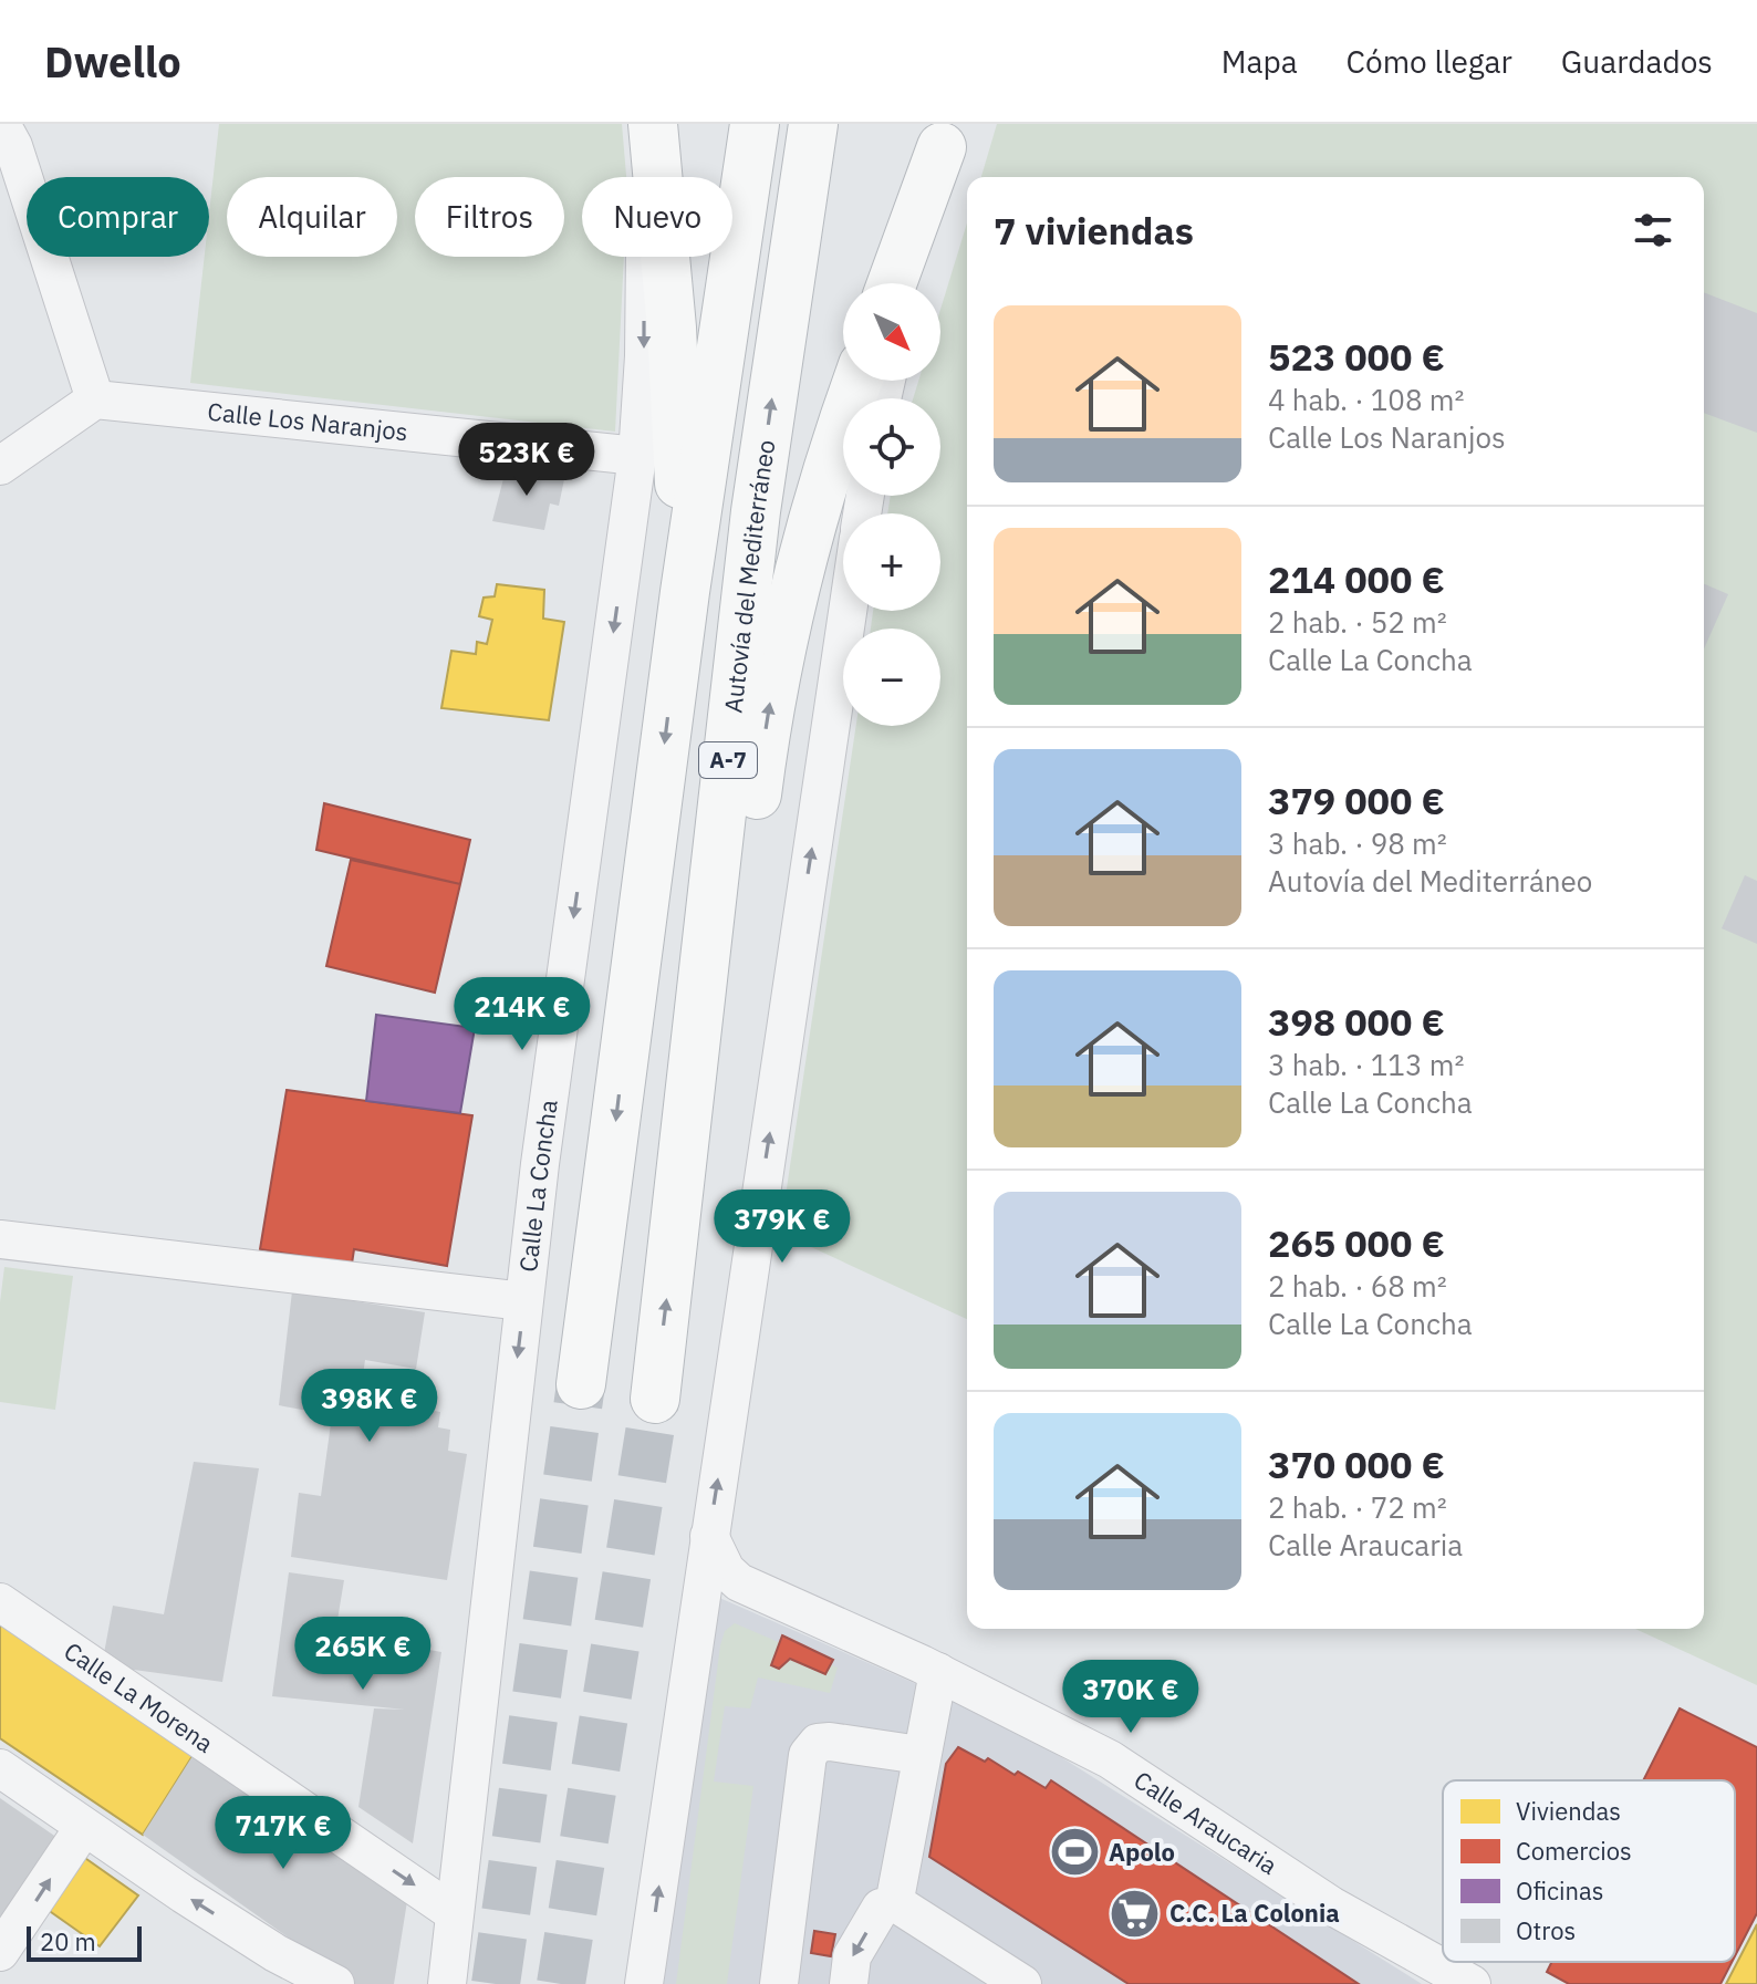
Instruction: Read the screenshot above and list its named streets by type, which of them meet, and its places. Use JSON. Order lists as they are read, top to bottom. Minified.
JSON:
{"streets":{"highway":["Autovía del Mediterráneo","A-7"],"street":["Calle Los Naranjos","Calle La Concha","Calle La Morena","Calle Araucaria"]},"crossings":[["Calle Los Naranjos","Calle La Concha"],["Calle La Concha","Calle La Morena"]],"places":{"sports":["Apolo"],"supermarket":["C.C. La Colonia"]},"legend":["Viviendas","Comercios","Oficinas","Otros"],"scale_bar":"20 m","north":"bottom right","page":{"header":"Dwello","nav":["Mapa","Cómo llegar","Guardados"],"chip":["Comprar","Alquilar","Filtros","Nuevo"],"heading":"7 viviendas","map_buttons":["+","−"],"list":[{"name":"523 000 €","note":"4 hab. · 108 m² · Calle Los Naranjos"},{"name":"214 000 €","note":"2 hab. · 52 m² · Calle La Concha"},{"name":"379 000 €","note":"3 hab. · 98 m² · Autovía del Mediterráneo"},{"name":"398 000 €","note":"3 hab. · 113 m² · Calle La Concha"},{"name":"265 000 €","note":"2 hab. · 68 m² · Calle La Concha"},{"name":"370 000 €","note":"2 hab. · 72 m² · Calle Araucaria"}],"price":["523K €","214K €","379K €","398K €","265K €","370K €","717K €"],"scale":"20 m"}}
